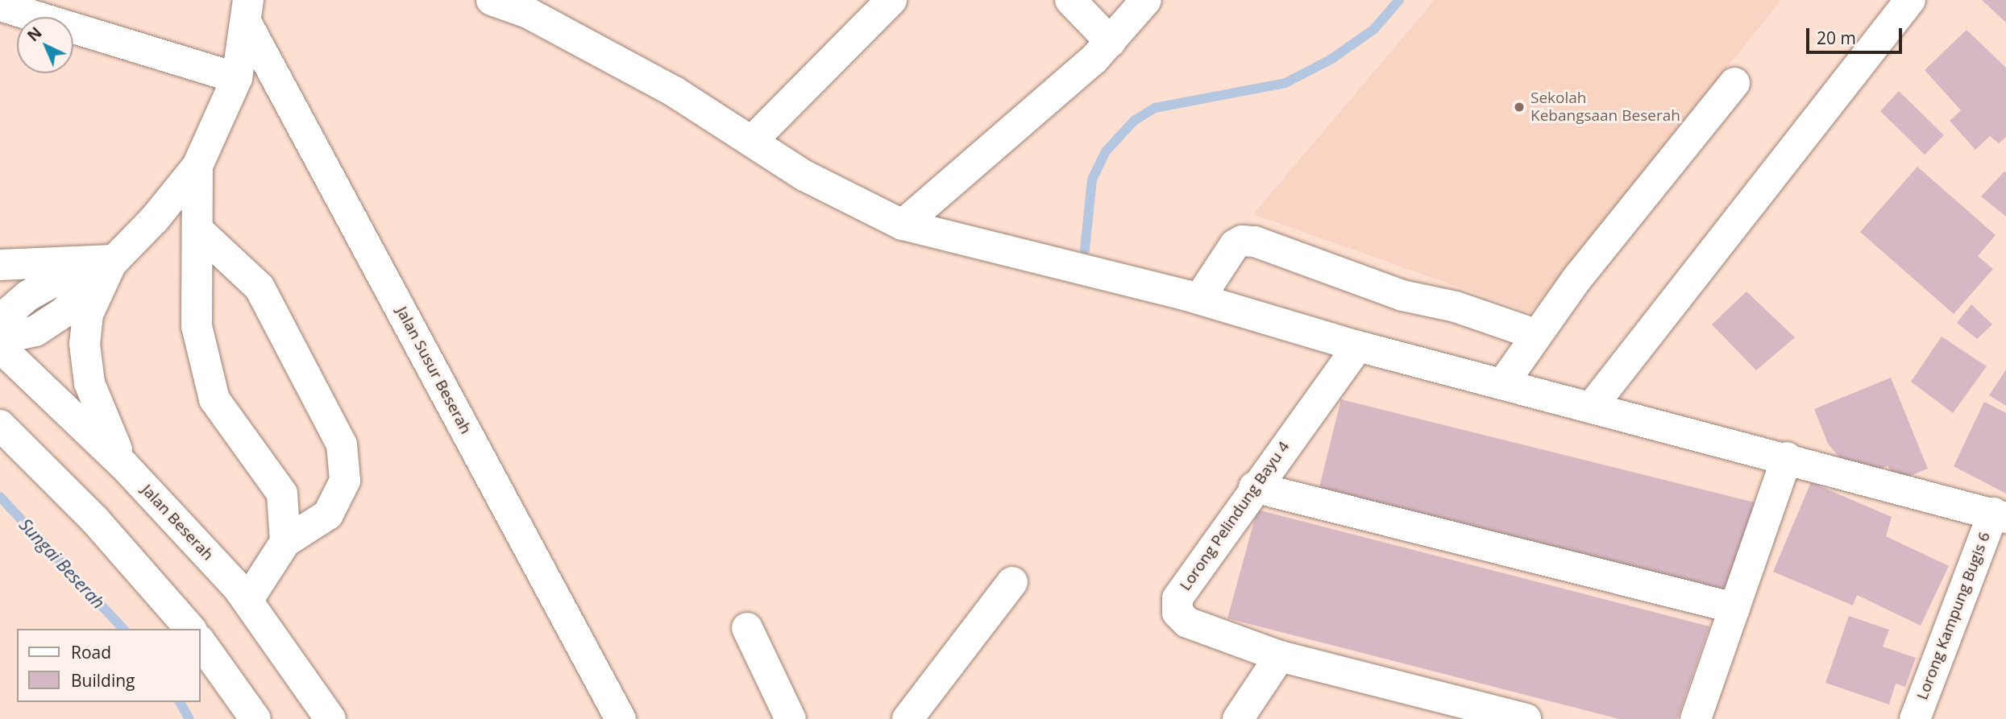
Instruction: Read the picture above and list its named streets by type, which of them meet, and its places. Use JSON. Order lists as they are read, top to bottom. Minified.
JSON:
{"streets":{"main road":["Jalan Susur Beserah","Lorong Pelindung Bayu 4","Jalan Beserah","Lorong Kampung Bugis 6"]},"water":["Sungai Beserah"],"places":["Sekolah Kebangsaan Beserah"],"legend":["Road","Building"],"scale_bar":"20 m","north":"top left"}
